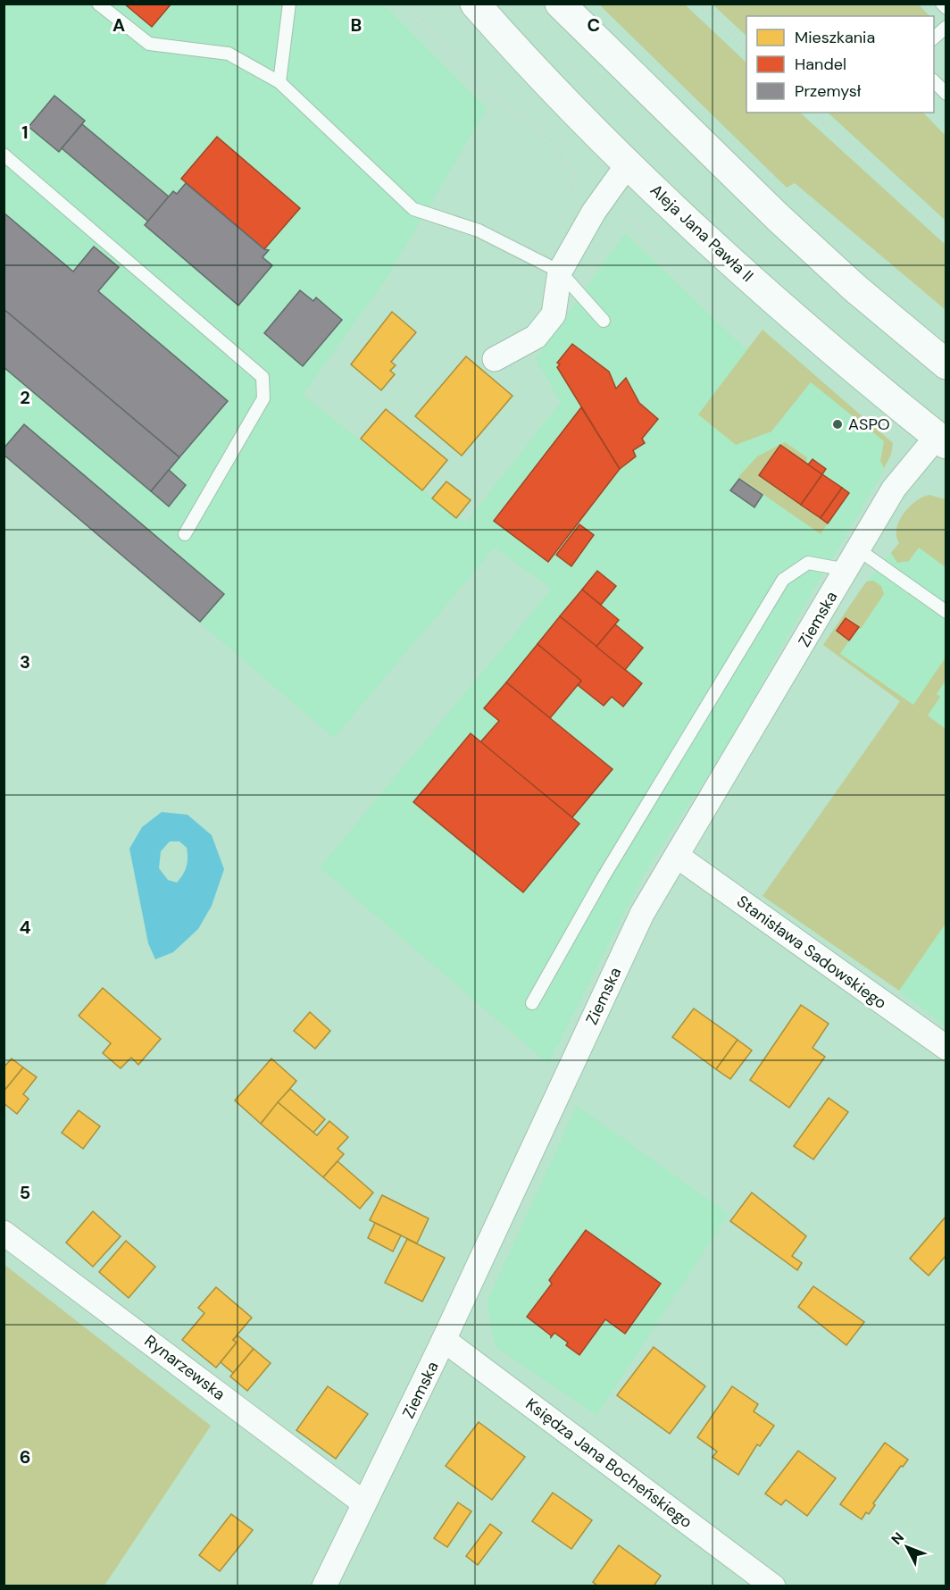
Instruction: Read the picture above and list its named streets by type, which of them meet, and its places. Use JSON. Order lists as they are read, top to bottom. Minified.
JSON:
{"streets":{"main road":["Aleja Jana Pawła II"],"street":["Ziemska","Stanisława Sadowskiego","Rynarzewska","Księdza Jana Bocheńskiego"]},"crossings":[["Aleja Jana Pawła II","Ziemska"],["Ziemska","Stanisława Sadowskiego"],["Ziemska","Rynarzewska"],["Ziemska","Księdza Jana Bocheńskiego"]],"places":["ASPO"],"legend":["Mieszkania","Handel","Przemysł"],"north":"top left","grid":{"columns":["A","B","C"],"rows":["1","2","3","4","5","6"]}}
